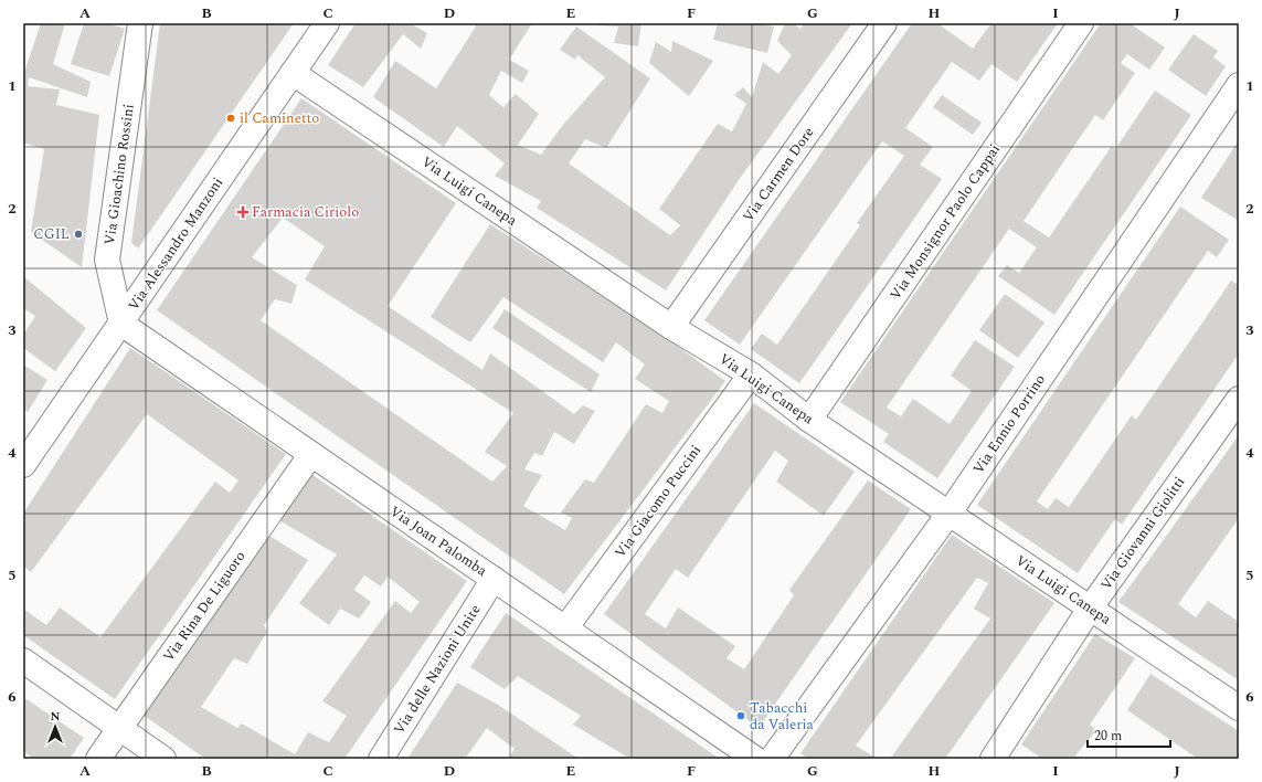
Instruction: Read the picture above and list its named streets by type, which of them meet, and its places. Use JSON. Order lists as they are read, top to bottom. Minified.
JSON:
{"streets":{"street":["Via Gioachino Rossini","Via Carmen Dore","Via Luigi Canepa","Via Monsignor Paolo Cappai","Via Alessandro Manzoni","Via Ennio Porrino","Via Giacomo Puccini","Via Giovanni Giolitti","Via Joan Palomba","Via Rina De Liguoro","Via delle Nazioni Unite"]},"crossings":[["Via Gioachino Rossini","Via Alessandro Manzoni"],["Via Gioachino Rossini","Via Joan Palomba"],["Via Carmen Dore","Via Luigi Canepa"],["Via Luigi Canepa","Via Monsignor Paolo Cappai"],["Via Luigi Canepa","Via Alessandro Manzoni"],["Via Luigi Canepa","Via Ennio Porrino"],["Via Luigi Canepa","Via Giacomo Puccini"],["Via Luigi Canepa","Via Giovanni Giolitti"],["Via Alessandro Manzoni","Via Joan Palomba"],["Via Giacomo Puccini","Via Joan Palomba"],["Via Joan Palomba","Via Rina De Liguoro"],["Via Joan Palomba","Via delle Nazioni Unite"]],"places":{"other":["il Caminetto","CGIL","Tabacchi da Valeria"],"health":["Farmacia Ciriolo"]},"scale_bar":"20 m","north":"top","grid":{"columns":["A","B","C","D","E","F","G","H","I","J"],"rows":["1","2","3","4","5","6"]}}
